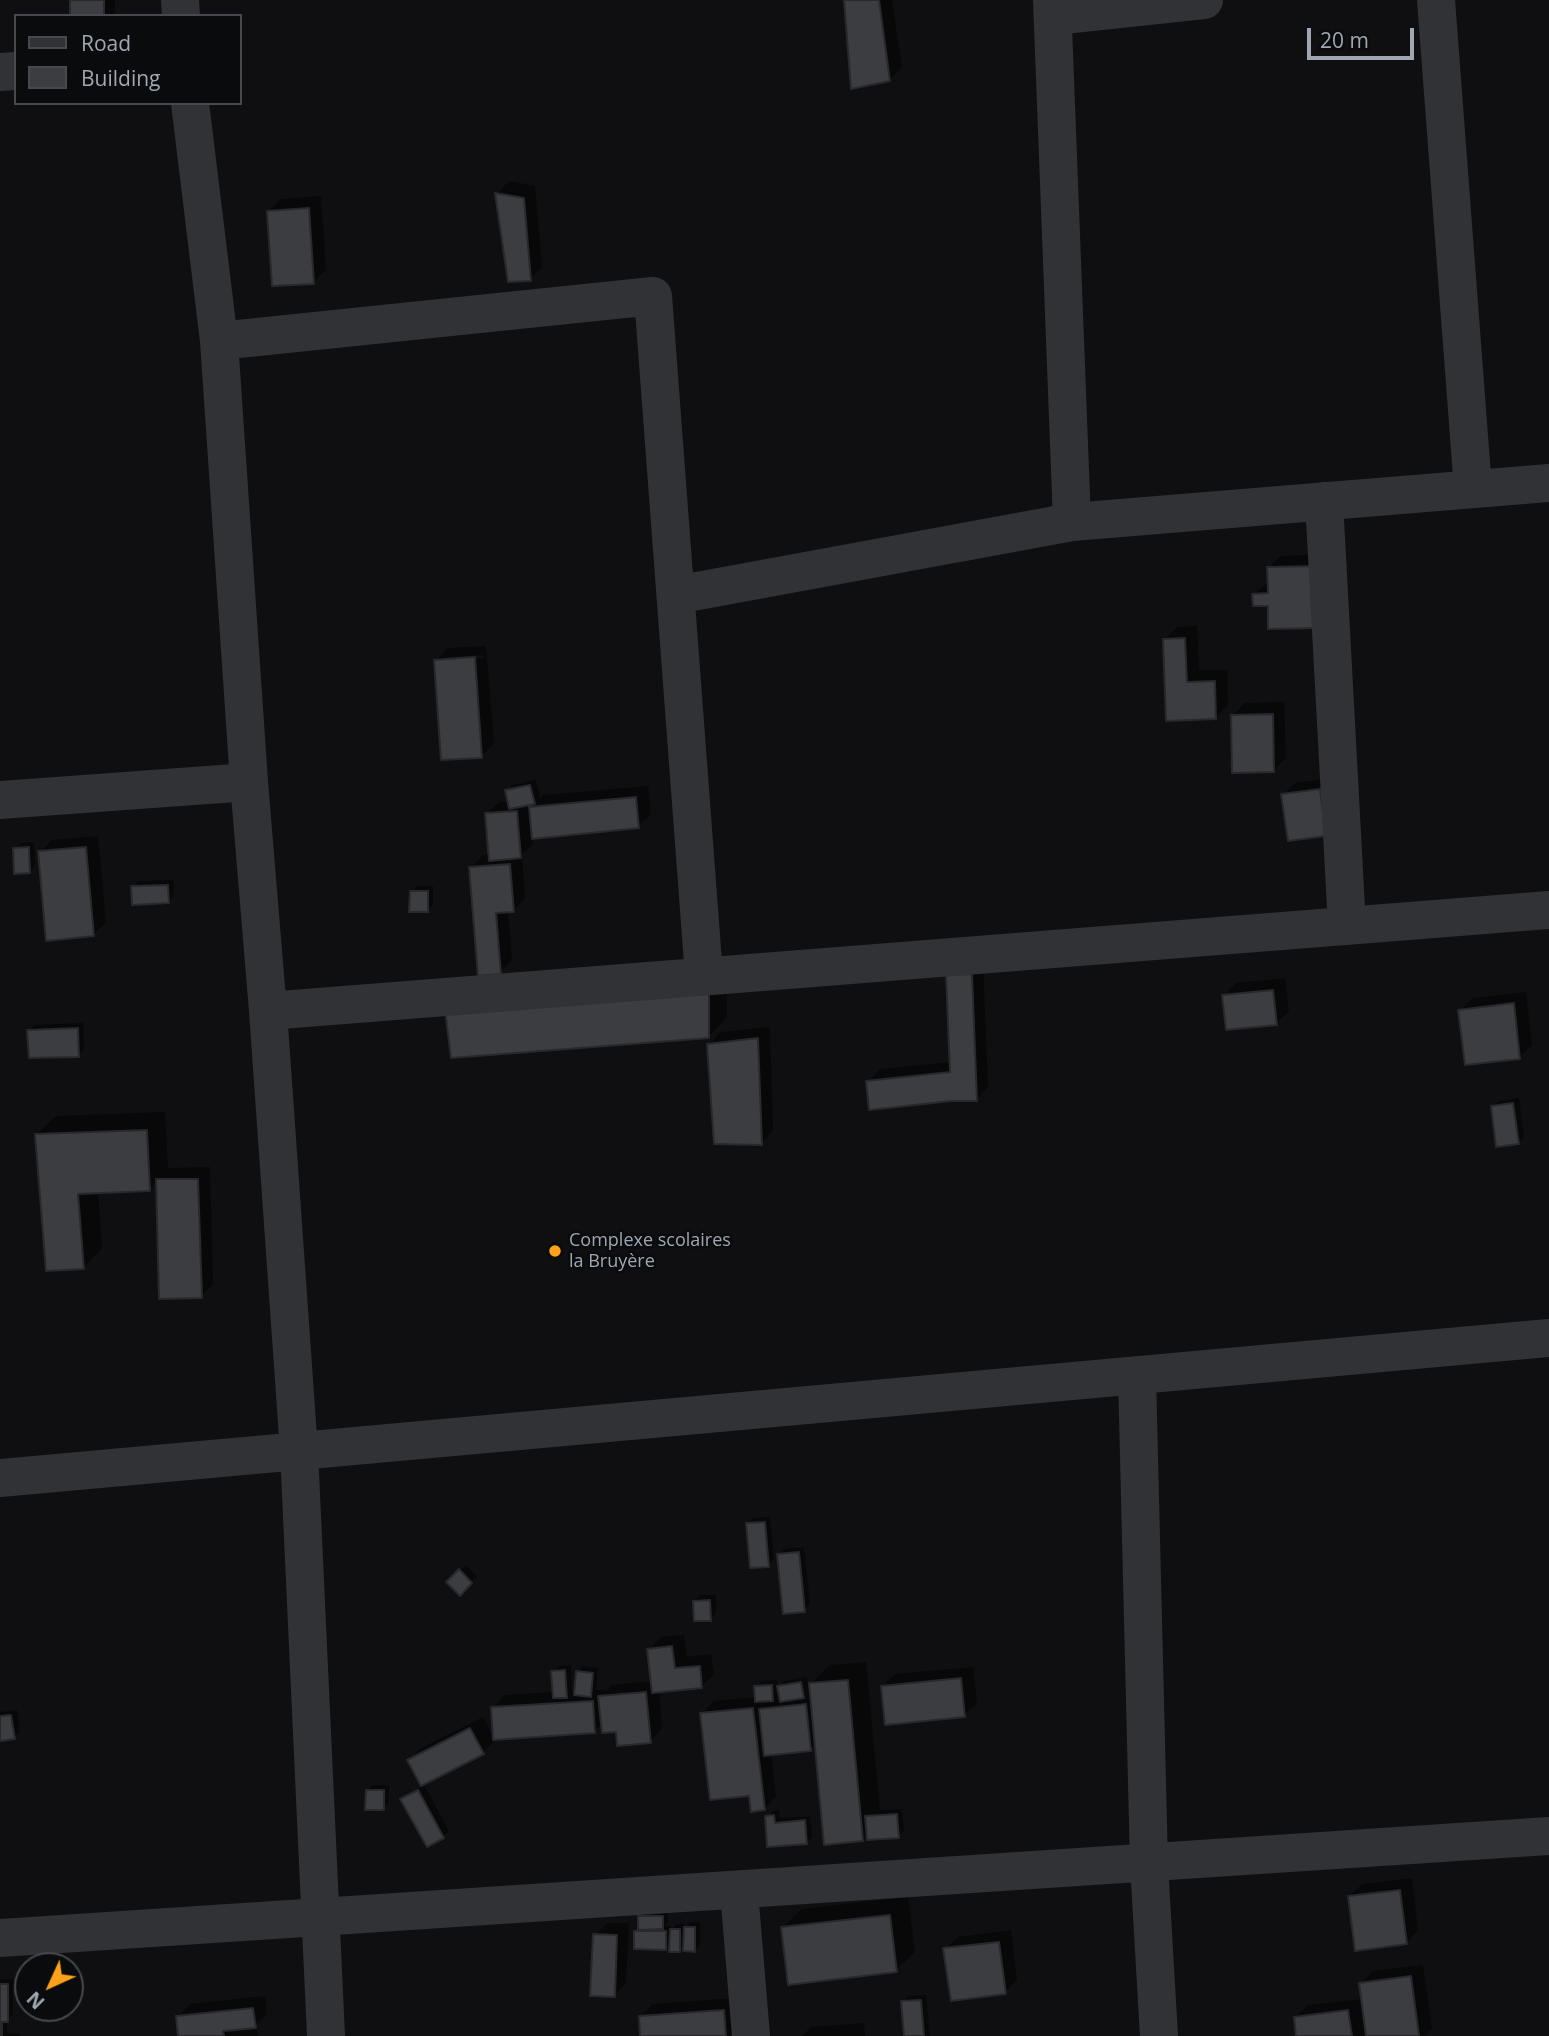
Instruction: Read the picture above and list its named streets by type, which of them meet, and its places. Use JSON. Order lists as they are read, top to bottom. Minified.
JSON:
{"places":["Complexe scolaires la Bruyère"],"legend":["Road","Building"],"scale_bar":"20 m","north":"bottom left"}
